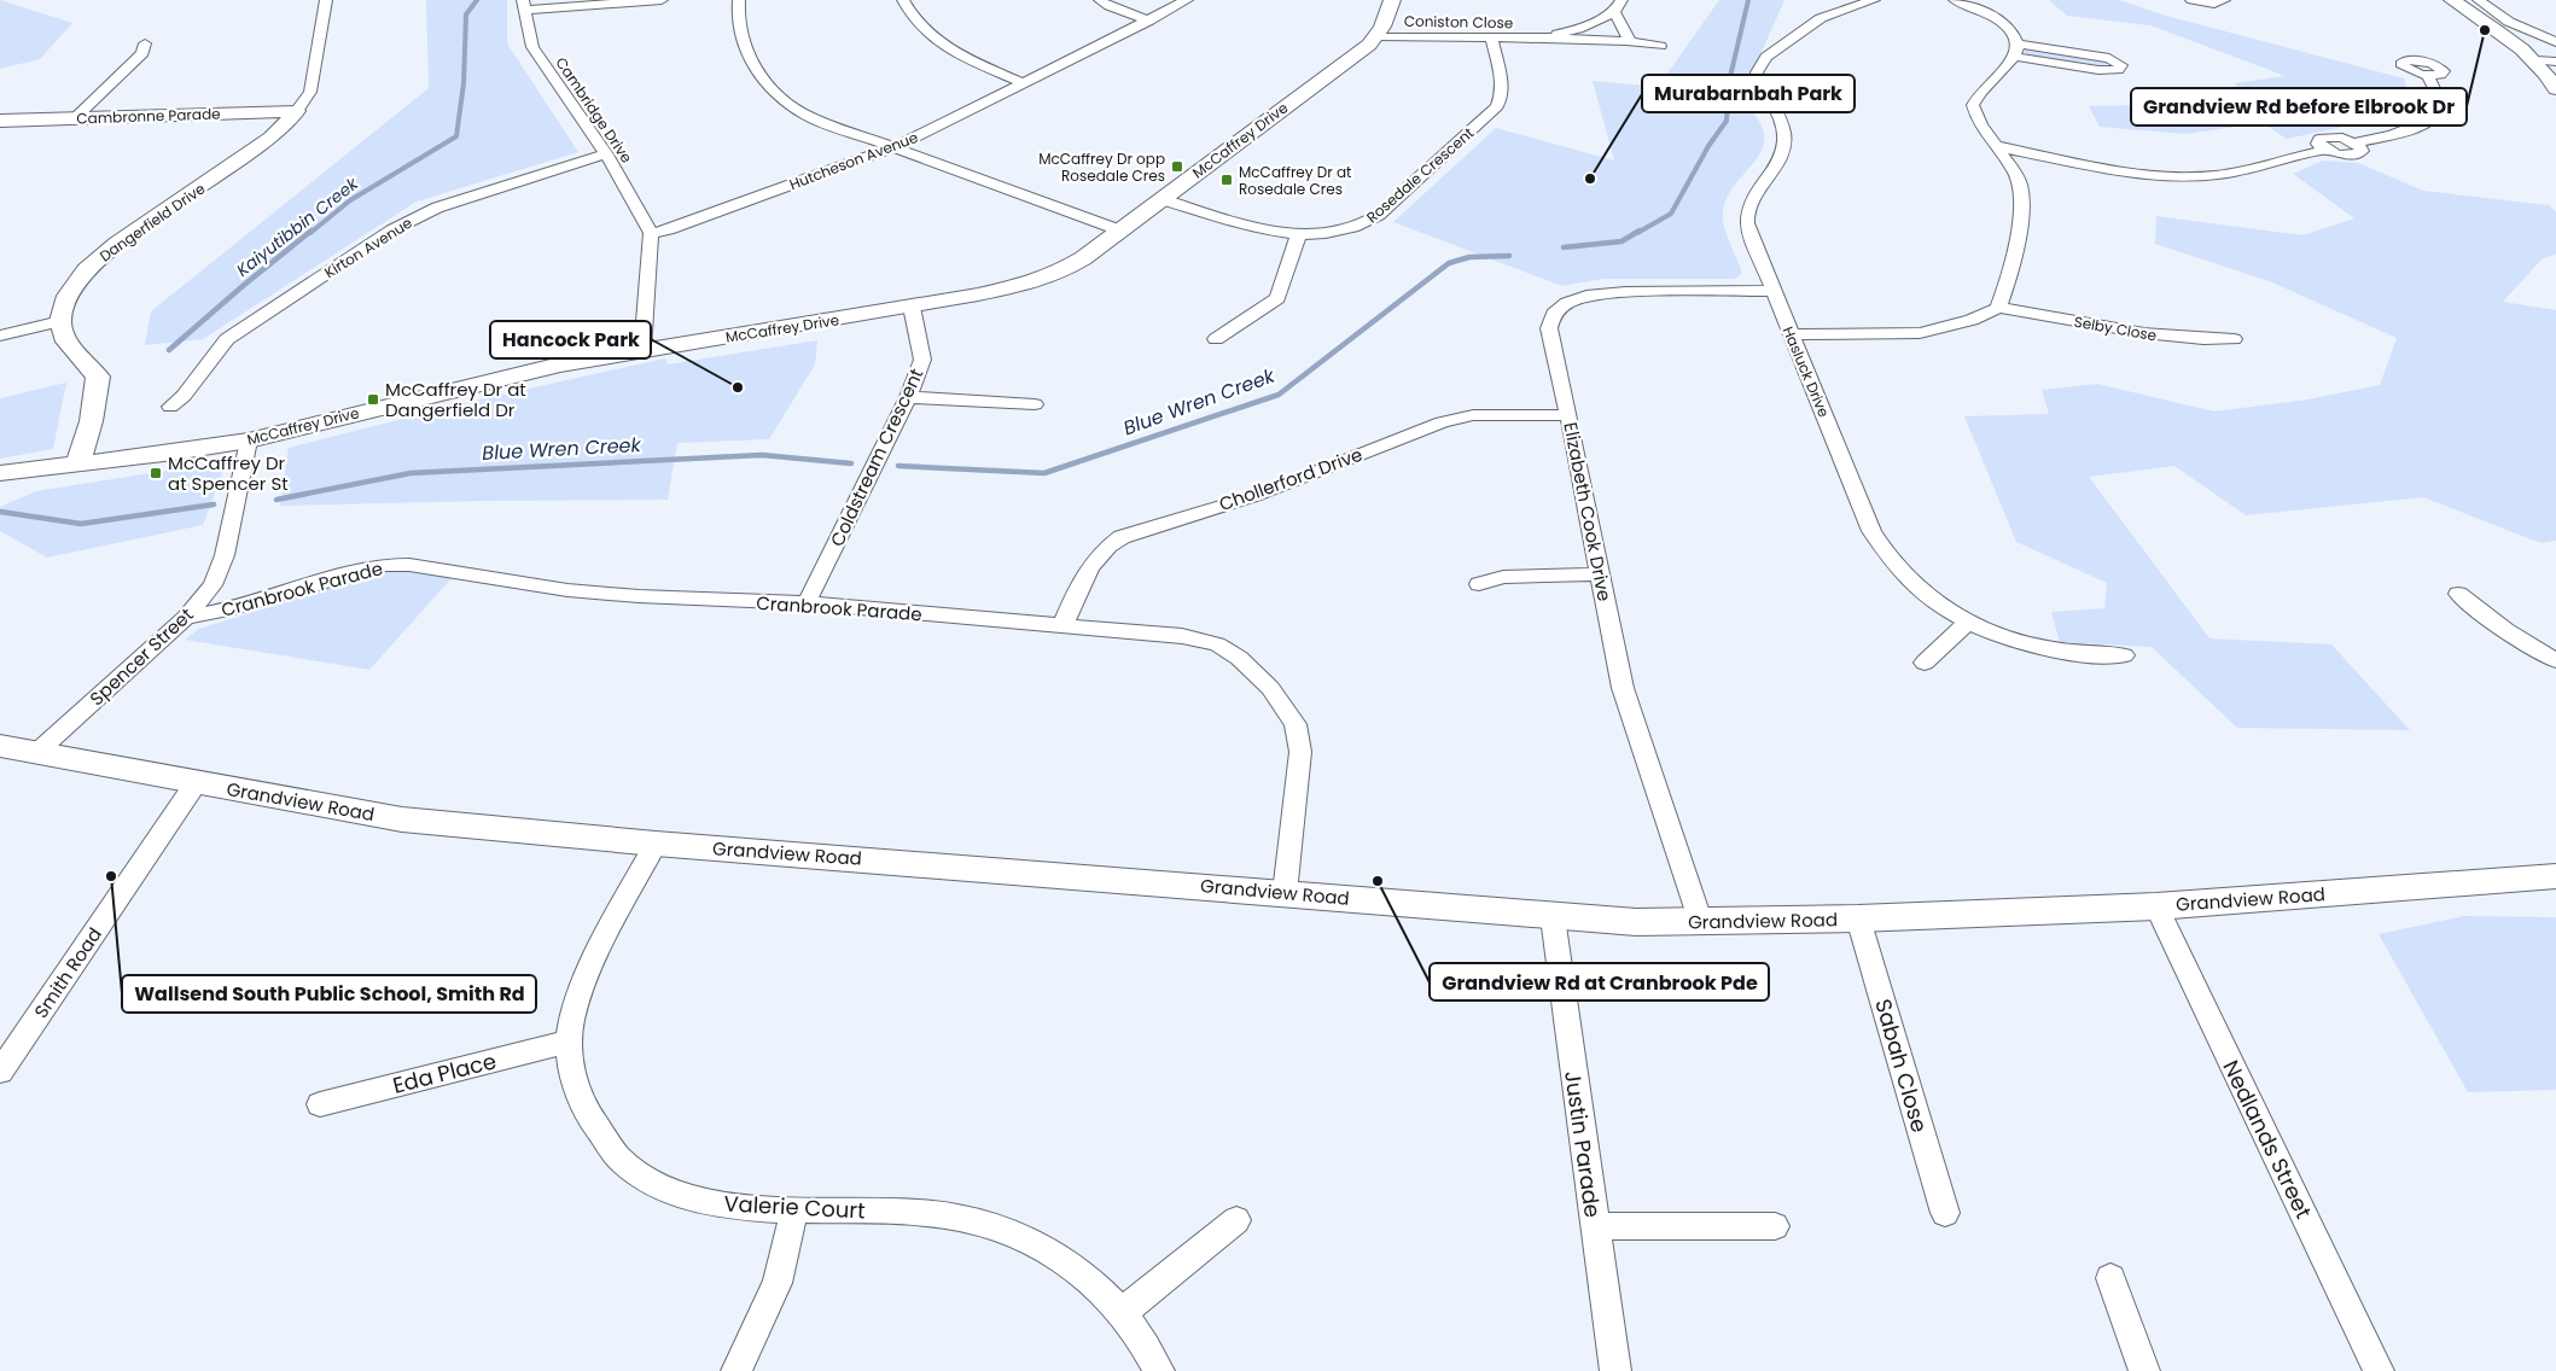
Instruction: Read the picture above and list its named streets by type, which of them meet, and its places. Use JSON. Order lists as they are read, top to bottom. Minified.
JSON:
{"streets":{"street":["Coniston Close","Cambridge Drive","Cambronne Parade","McCaffrey Drive","Hutcheson Avenue","Rosedale Crescent","Dangerfield Drive","Kirton Avenue","Selby Close","Hasluck Drive","Coldstream Crescent","Chollerford Drive","Elizabeth Cook Drive","Cranbrook Parade","Spencer Street","Grandview Road","Smith Road","Sabah Close","Eda Place","Nedlands Street","Justin Parade","Valerie Court"]},"crossings":[["Coniston Close","McCaffrey Drive"],["Coniston Close","Rosedale Crescent"],["Cambridge Drive","Hutcheson Avenue"],["Cambridge Drive","Kirton Avenue"],["Cambronne Parade","Dangerfield Drive"],["McCaffrey Drive","Rosedale Crescent"],["McCaffrey Drive","Coldstream Crescent"],["McCaffrey Drive","Spencer Street"],["Hasluck Drive","Elizabeth Cook Drive"],["Coldstream Crescent","Cranbrook Parade"],["Chollerford Drive","Elizabeth Cook Drive"],["Chollerford Drive","Cranbrook Parade"],["Elizabeth Cook Drive","Grandview Road"],["Cranbrook Parade","Spencer Street"],["Cranbrook Parade","Grandview Road"],["Spencer Street","Grandview Road"],["Grandview Road","Smith Road"],["Grandview Road","Sabah Close"],["Grandview Road","Nedlands Street"],["Grandview Road","Justin Parade"],["Grandview Road","Valerie Court"],["Eda Place","Valerie Court"]],"water":["Kaiyutibbin Creek","Blue Wren Creek"],"places":{"other":["Grandview Rd before Elbrook Dr","Murabarnbah Park","Hancock Park","Wallsend South Public School, Smith Rd","Grandview Rd at Cranbrook Pde"],"transit":["McCaffrey Dr opp Rosedale Cres","McCaffrey Dr at Rosedale Cres","McCaffrey Dr at Dangerfield Dr","McCaffrey Dr at Spencer St"]}}
